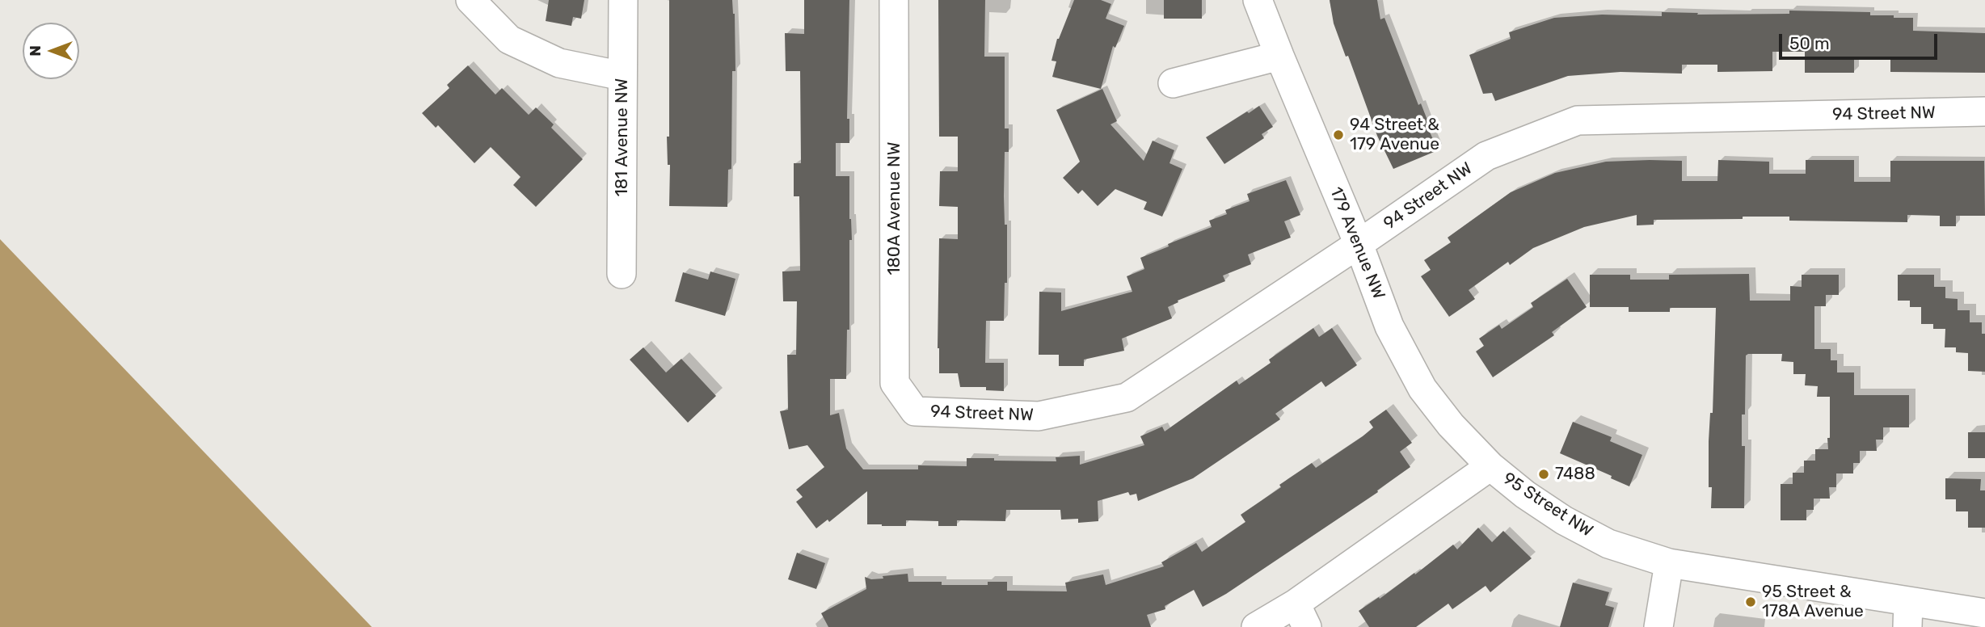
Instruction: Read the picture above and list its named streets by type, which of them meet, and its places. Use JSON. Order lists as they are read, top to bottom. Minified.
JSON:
{"streets":{"street":["94 Street NW","181 Avenue NW","180A Avenue NW","179 Avenue NW","95 Street NW"]},"crossings":[["94 Street NW","180A Avenue NW"],["94 Street NW","179 Avenue NW"],["179 Avenue NW","95 Street NW"]],"places":["94 Street & 179 Avenue","7488","95 Street & 178A Avenue"],"scale_bar":"50 m","north":"left"}
